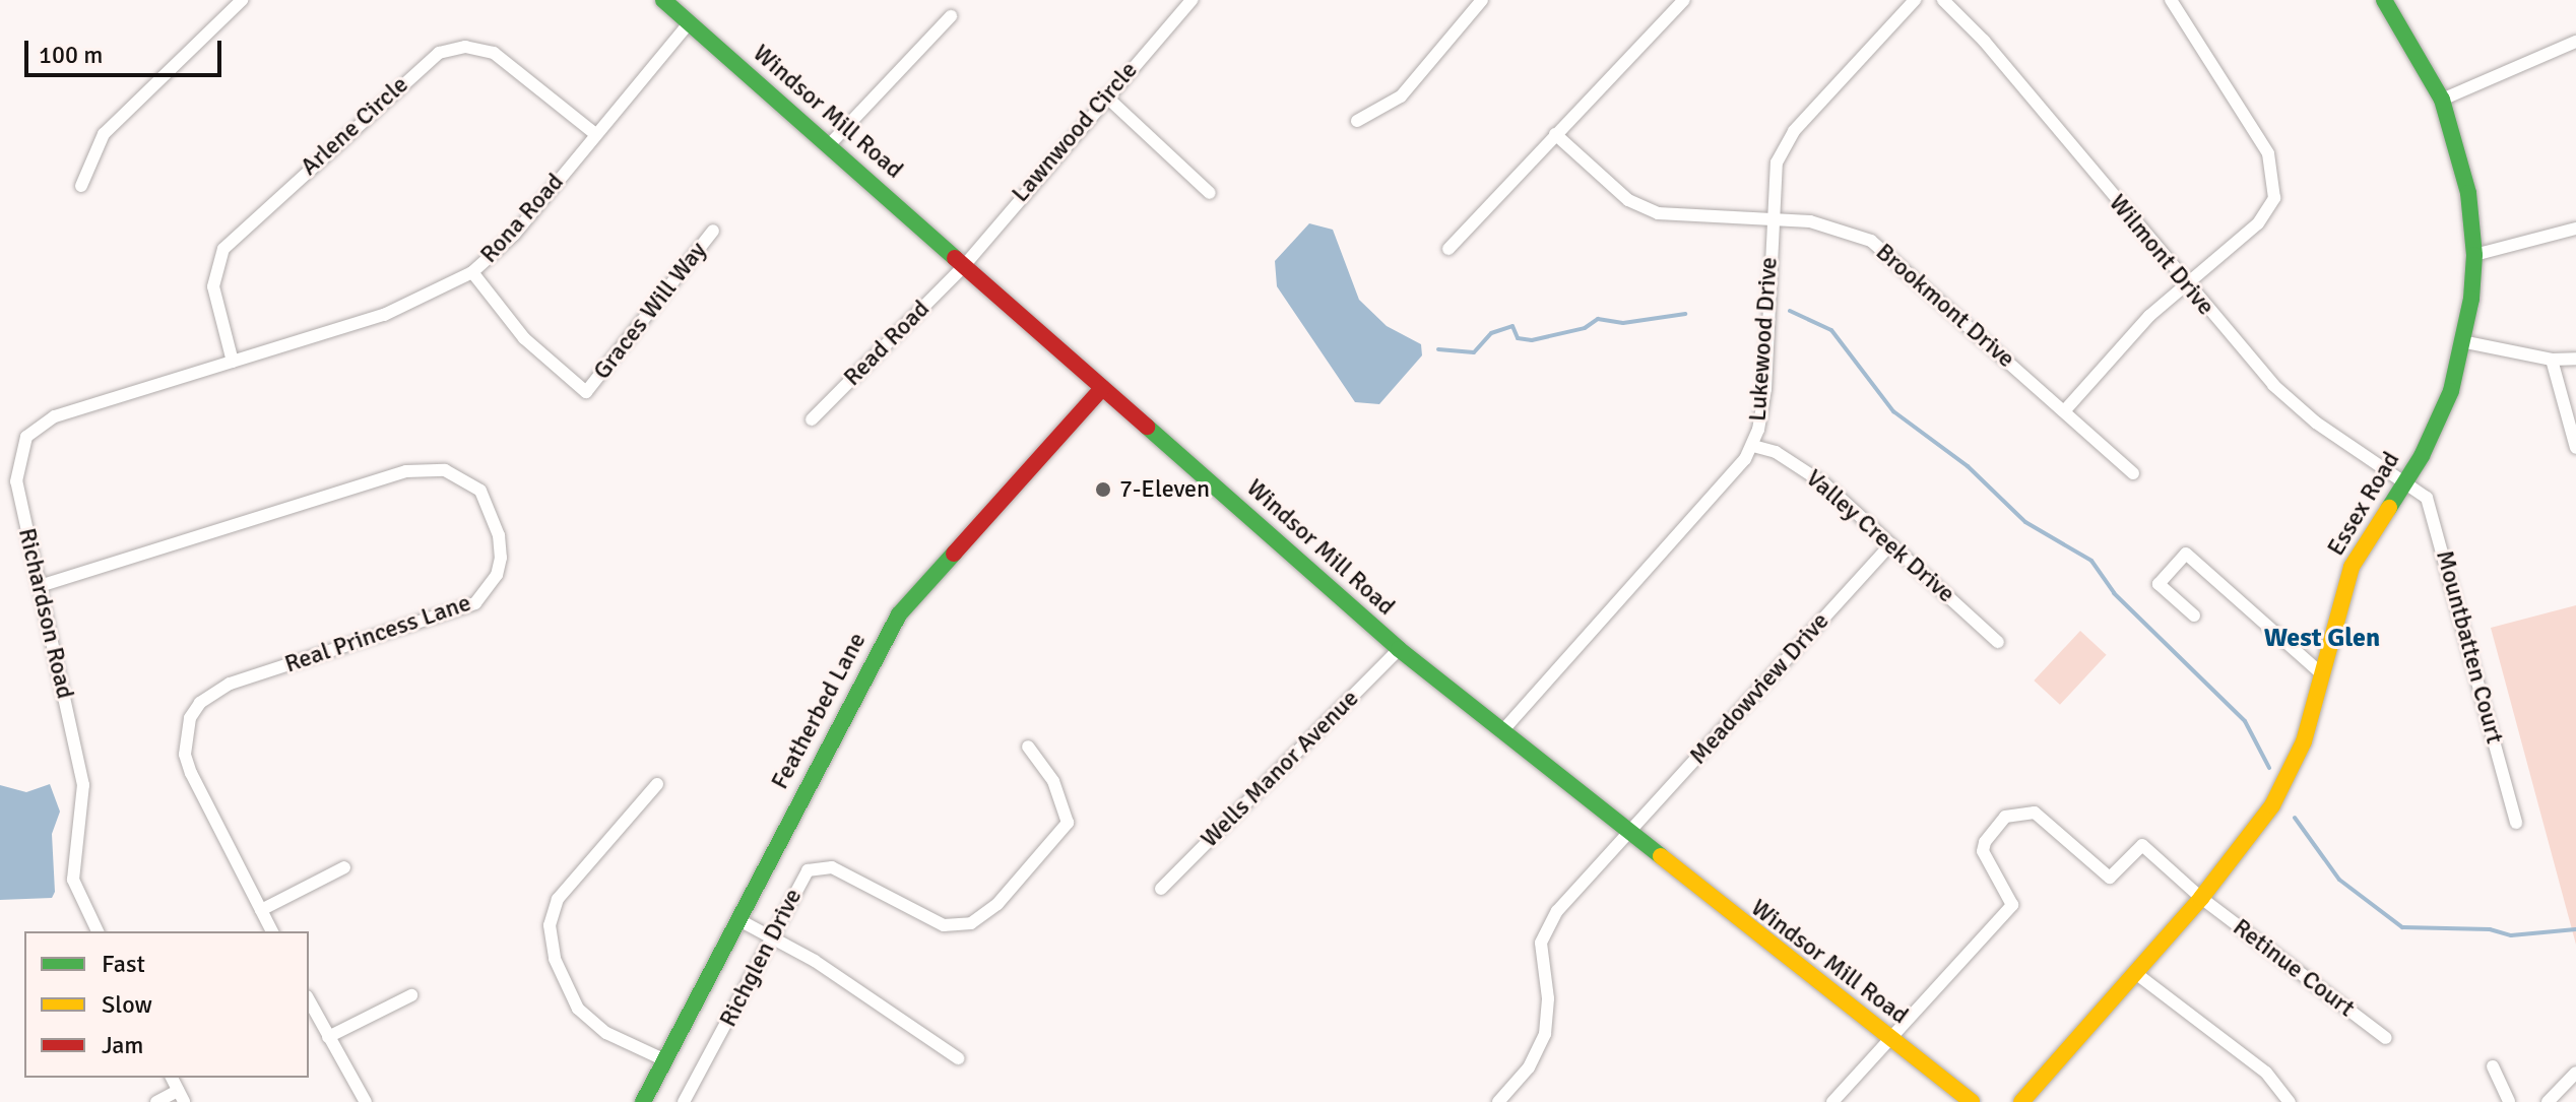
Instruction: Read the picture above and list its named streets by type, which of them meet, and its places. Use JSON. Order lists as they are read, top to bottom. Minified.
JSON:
{"streets":{"street":["Windsor Mill Road","Arlene Circle","Lawnwood Circle","Rona Road","Wilmont Drive","Brookmont Drive","Graces Will Way","Lukewood Drive","Read Road","Essex Road","Valley Creek Drive","Richardson Road","Real Princess Lane","Mountbatten Court","Meadowview Drive","Featherbed Lane","Wells Manor Avenue","Richglen Drive","Retinue Court"]},"crossings":[["Windsor Mill Road","Lawnwood Circle"],["Windsor Mill Road","Rona Road"],["Windsor Mill Road","Lukewood Drive"],["Windsor Mill Road","Read Road"],["Windsor Mill Road","Meadowview Drive"],["Windsor Mill Road","Featherbed Lane"],["Windsor Mill Road","Wells Manor Avenue"],["Windsor Mill Road","Retinue Court"],["Arlene Circle","Rona Road"],["Lawnwood Circle","Read Road"],["Rona Road","Graces Will Way"],["Rona Road","Richardson Road"],["Wilmont Drive","Essex Road"],["Wilmont Drive","Mountbatten Court"],["Brookmont Drive","Lukewood Drive"],["Lukewood Drive","Valley Creek Drive"],["Essex Road","Mountbatten Court"],["Essex Road","Retinue Court"],["Valley Creek Drive","Meadowview Drive"],["Richardson Road","Real Princess Lane"]],"districts":["West Glen"],"places":["7-Eleven"],"legend":["Fast","Slow","Jam"],"scale_bar":"100 m"}
